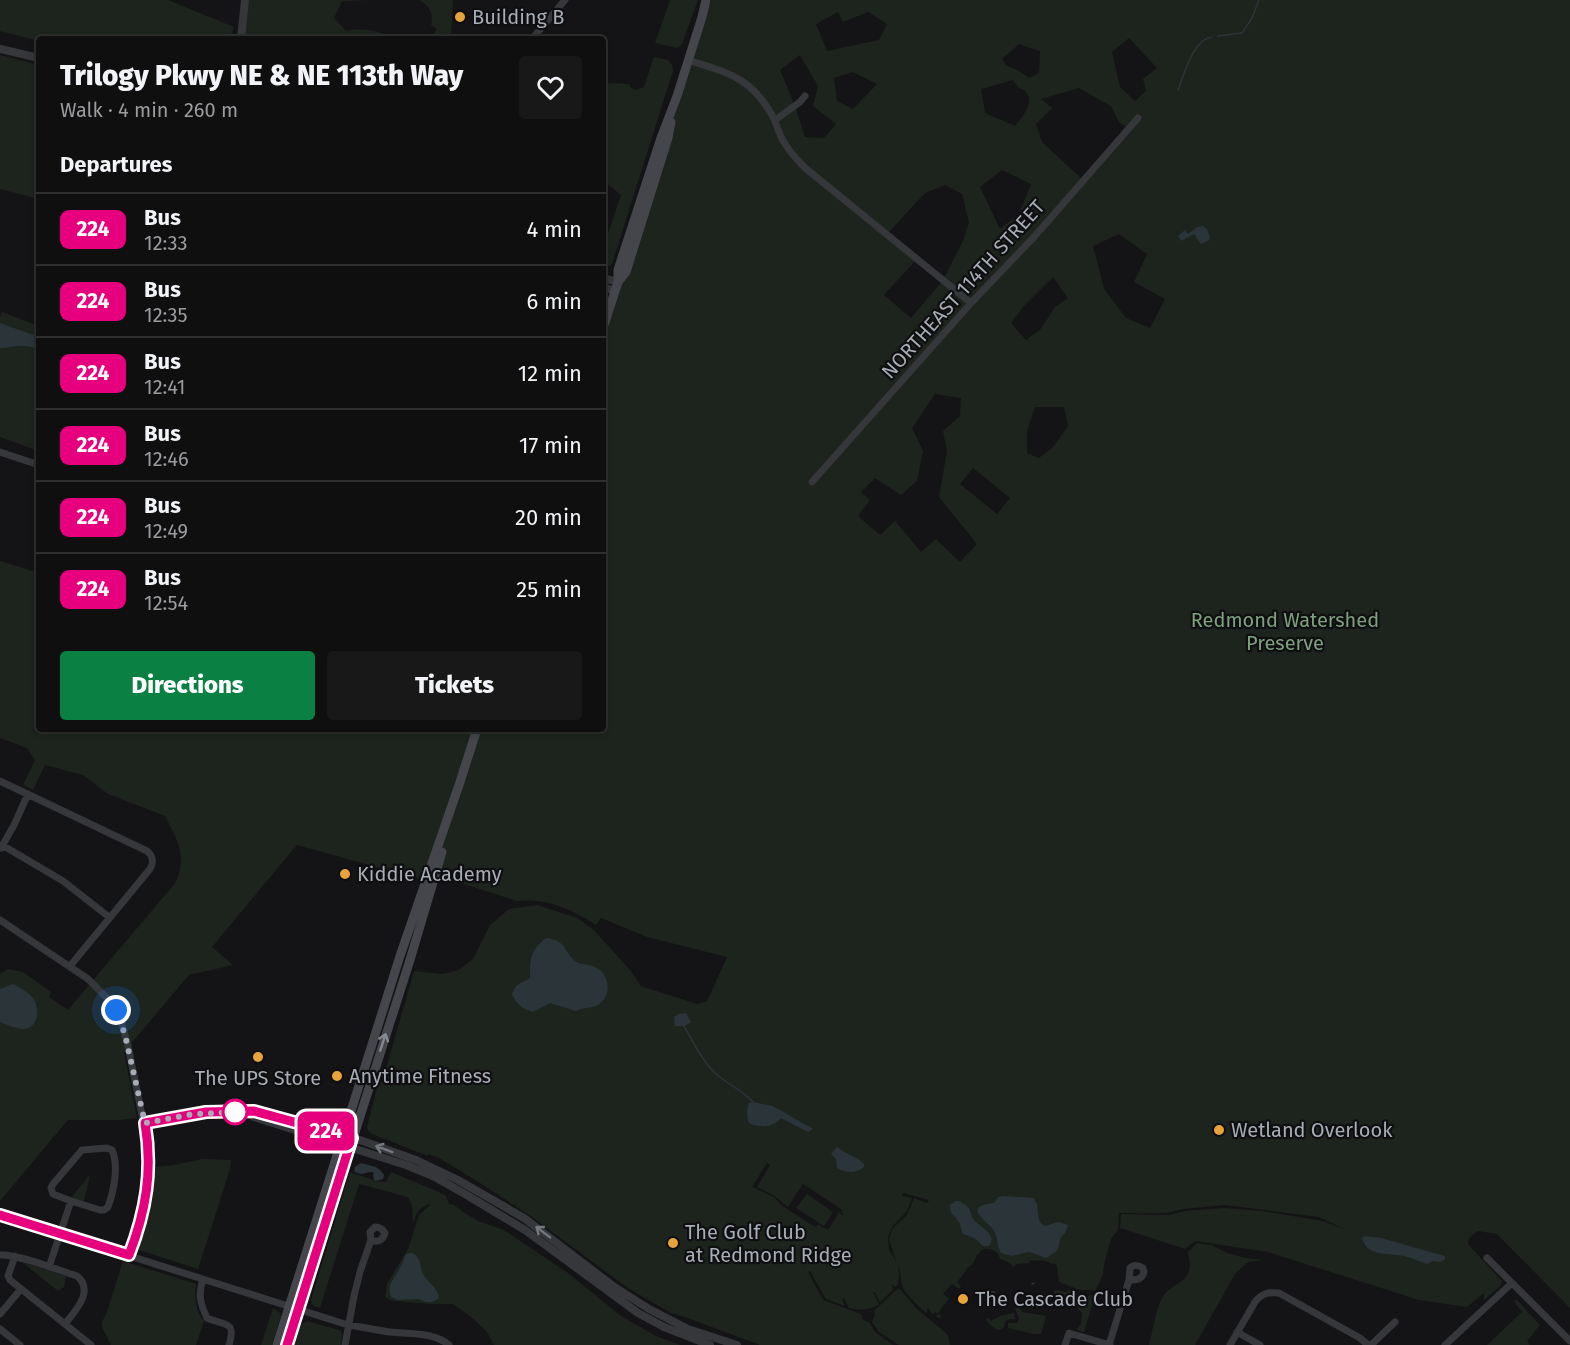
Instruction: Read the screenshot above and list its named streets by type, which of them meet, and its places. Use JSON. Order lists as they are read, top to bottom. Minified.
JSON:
{"streets":{"street":["NORTHEAST 114TH STREET"]},"parks":["Redmond Watershed Preserve"],"places":["Building B","Kiddie Academy","The UPS Store","Anytime Fitness","Wetland Overlook","The Golf Club at Redmond Ridge","The Cascade Club"],"lines":["bus line 224"],"page":{"on_map":"224","heading":[["Trilogy Pkwy NE & NE 113th Way","Walk · 4 min · 260 m"],"Departures"],"list":[{"mark":"224","name":"Bus","note":"12:33","value":"4 min"},{"mark":"224","name":"Bus","note":"12:35","value":"6 min"},{"mark":"224","name":"Bus","note":"12:41","value":"12 min"},{"mark":"224","name":"Bus","note":"12:46","value":"17 min"},{"mark":"224","name":"Bus","note":"12:49","value":"20 min"},{"mark":"224","name":"Bus","note":"12:54","value":"25 min"}],"buttons":["Directions","Tickets"]}}
